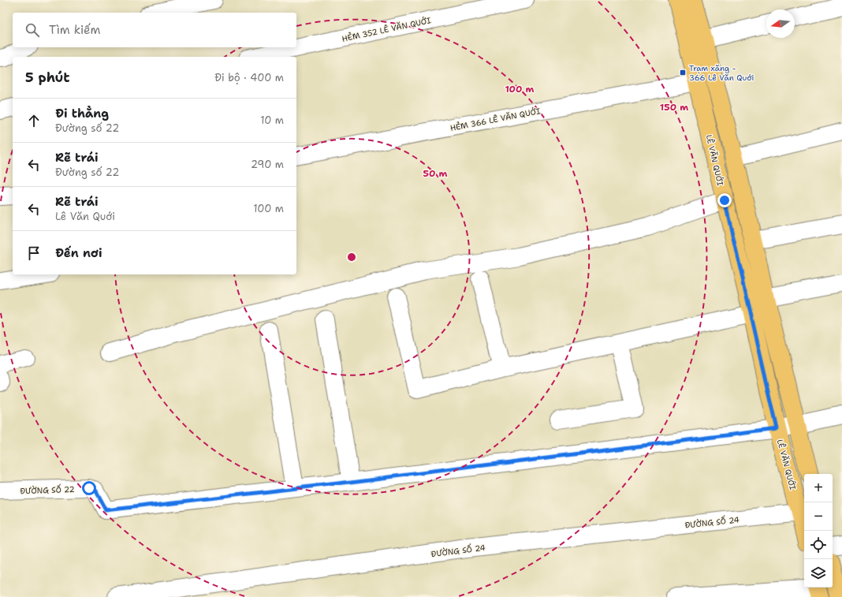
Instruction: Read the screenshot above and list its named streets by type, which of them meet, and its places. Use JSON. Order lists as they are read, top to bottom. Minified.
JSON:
{"streets":{"main road":["LÊ VĂN QUỚI"],"street":["HẺM 352 LÊ VĂN QUỚI","HẺM 366 LÊ VĂN QUỚI","ĐƯỜNG SỐ 22","ĐƯỜNG SỐ 24"]},"crossings":[["HẺM 366 LÊ VĂN QUỚI","LÊ VĂN QUỚI"],["LÊ VĂN QUỚI","ĐƯỜNG SỐ 22"],["LÊ VĂN QUỚI","ĐƯỜNG SỐ 24"]],"places":{"transit":["Trạm xăng - 366 Lê Văn Quới"]},"north":"left","page":{"search":"Tìm kiếm","heading":["5 phút","Đi bộ · 400 m"],"list":[["Đi thẳng","Đường số 22","10 m"],["Rẽ trái","Đường số 22","290 m"],["Rẽ trái","Lê Văn Quới","100 m"],"Đến nơi"],"map_buttons":["+","−"]},"rings":["100 m","150 m","50 m"]}
